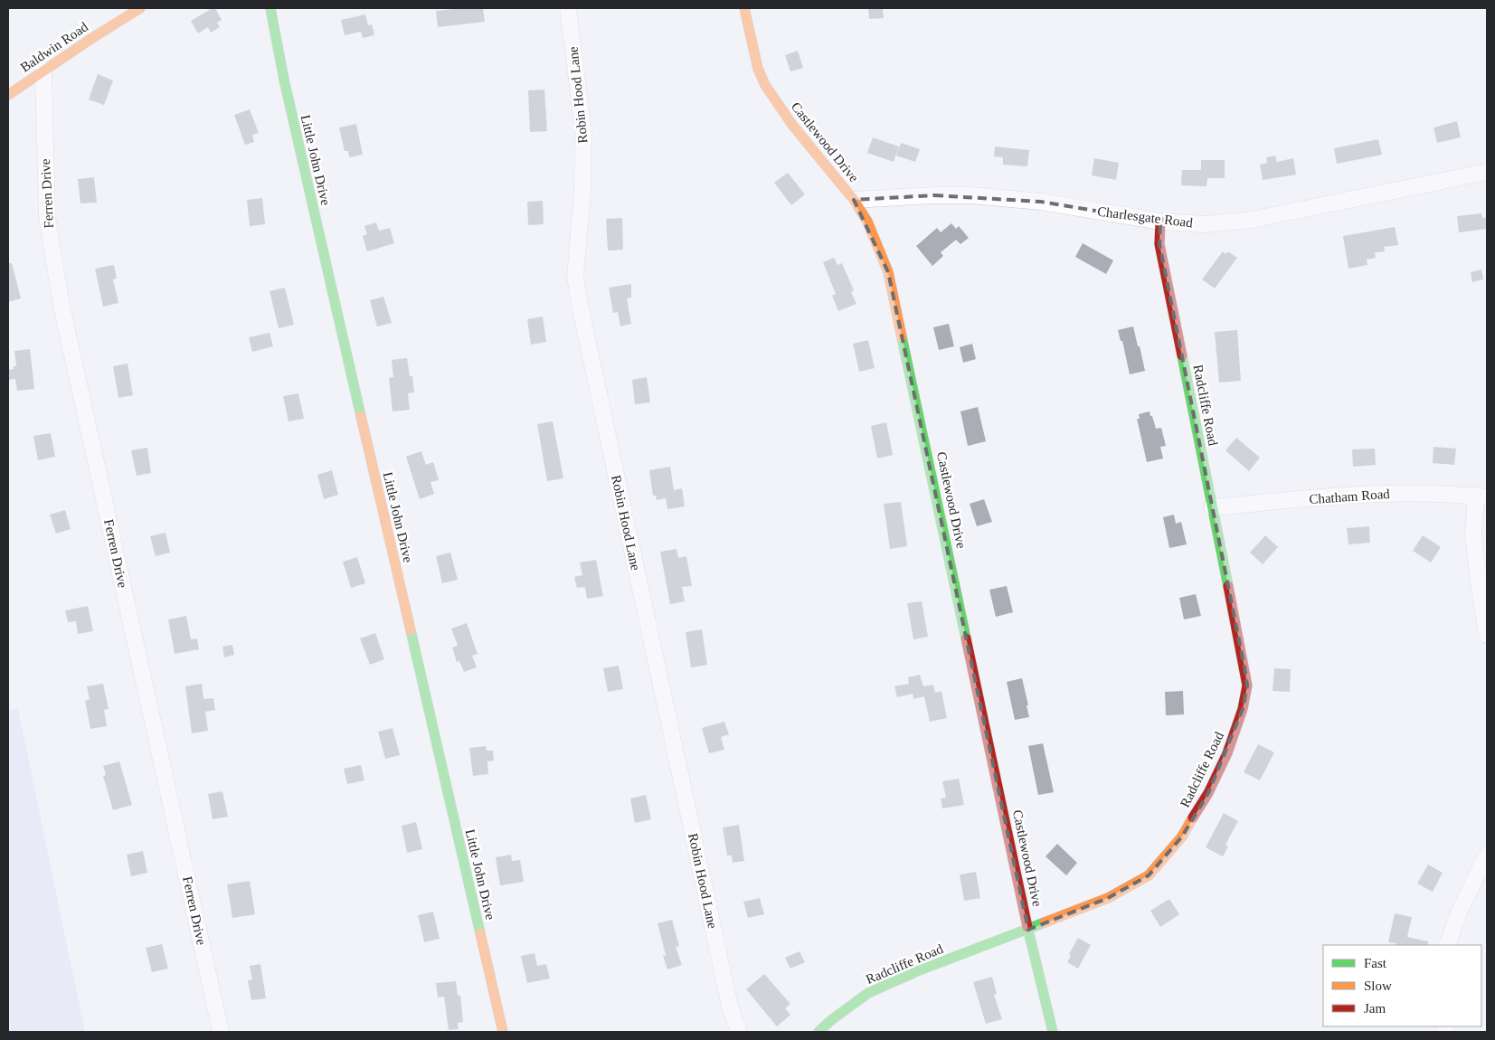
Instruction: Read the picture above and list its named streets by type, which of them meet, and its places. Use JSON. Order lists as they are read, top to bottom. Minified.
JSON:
{"streets":{"street":["Baldwin Road","Robin Hood Lane","Castlewood Drive","Little John Drive","Ferren Drive","Charlesgate Road","Radcliffe Road","Chatham Road"]},"crossings":[["Baldwin Road","Ferren Drive"],["Castlewood Drive","Charlesgate Road"],["Castlewood Drive","Radcliffe Road"],["Charlesgate Road","Radcliffe Road"],["Radcliffe Road","Chatham Road"]],"legend":["Fast","Slow","Jam"]}
